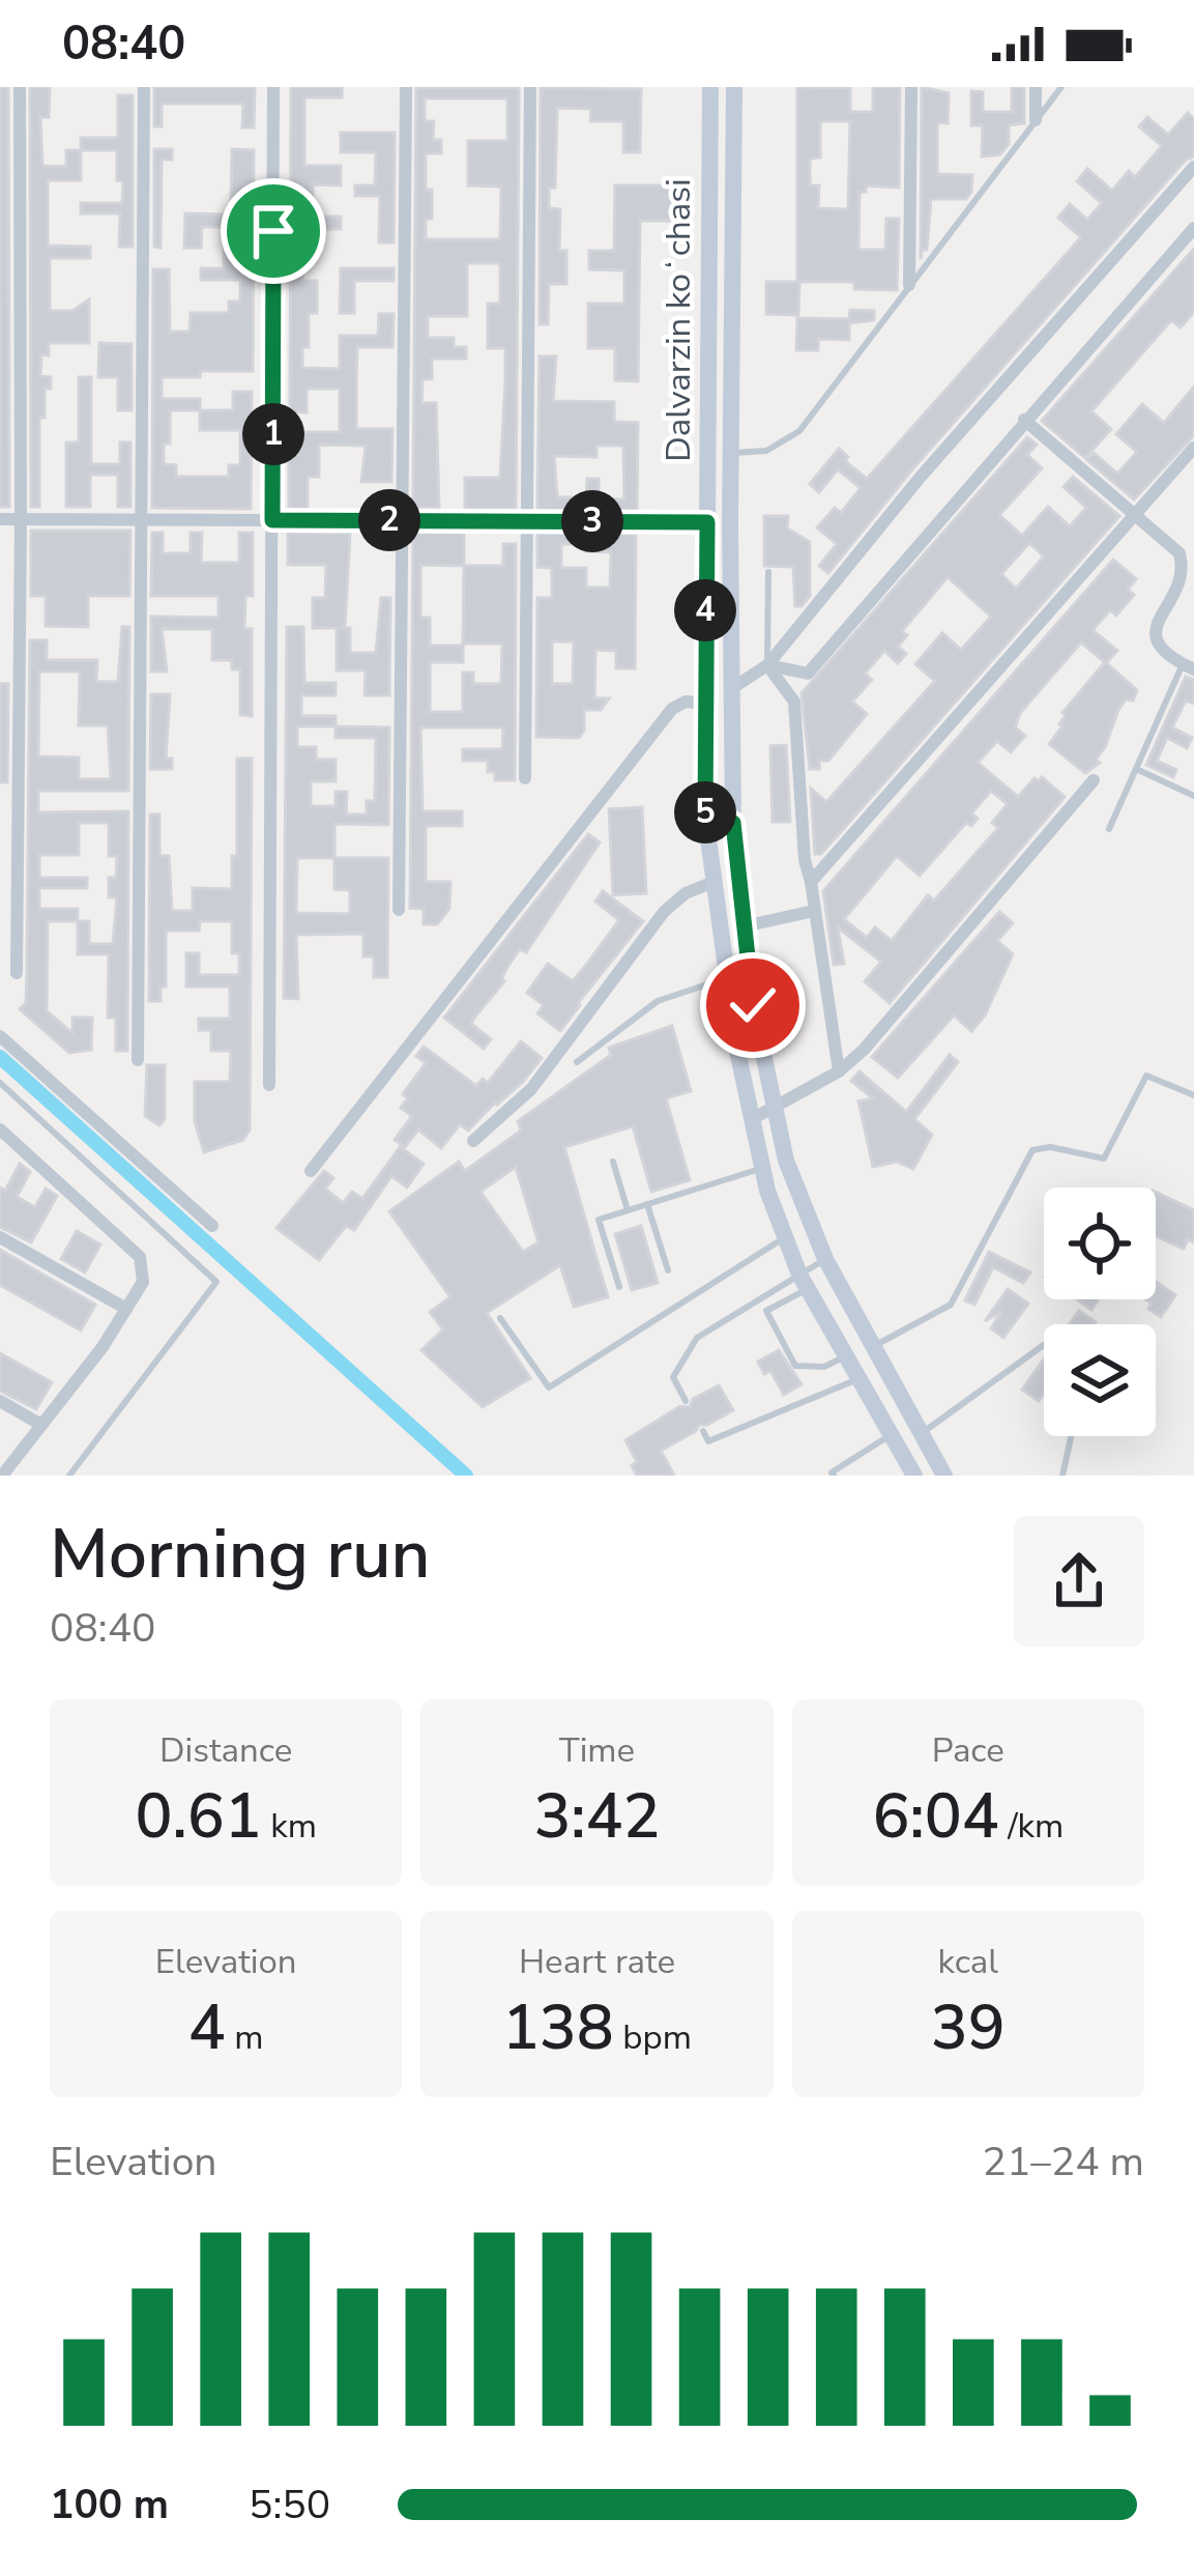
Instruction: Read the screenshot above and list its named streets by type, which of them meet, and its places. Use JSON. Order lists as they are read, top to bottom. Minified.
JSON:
{"streets":{"main road":["Dalvarzin koʻchasi"]},"page":{"status":"08:40","pins":["1","2","3","4","5"],"heading":["Morning run","08:40"],"stats":[["Distance","0.61 km"],["Time","3:42"],["Pace","6:04 /km"],["Elevation","4 m"],["Heart rate","138 bpm"],["kcal","39"]],"chart":["Elevation","21–24 m"],"list":[{"name":"100 m","note":"5:50"}]}}
